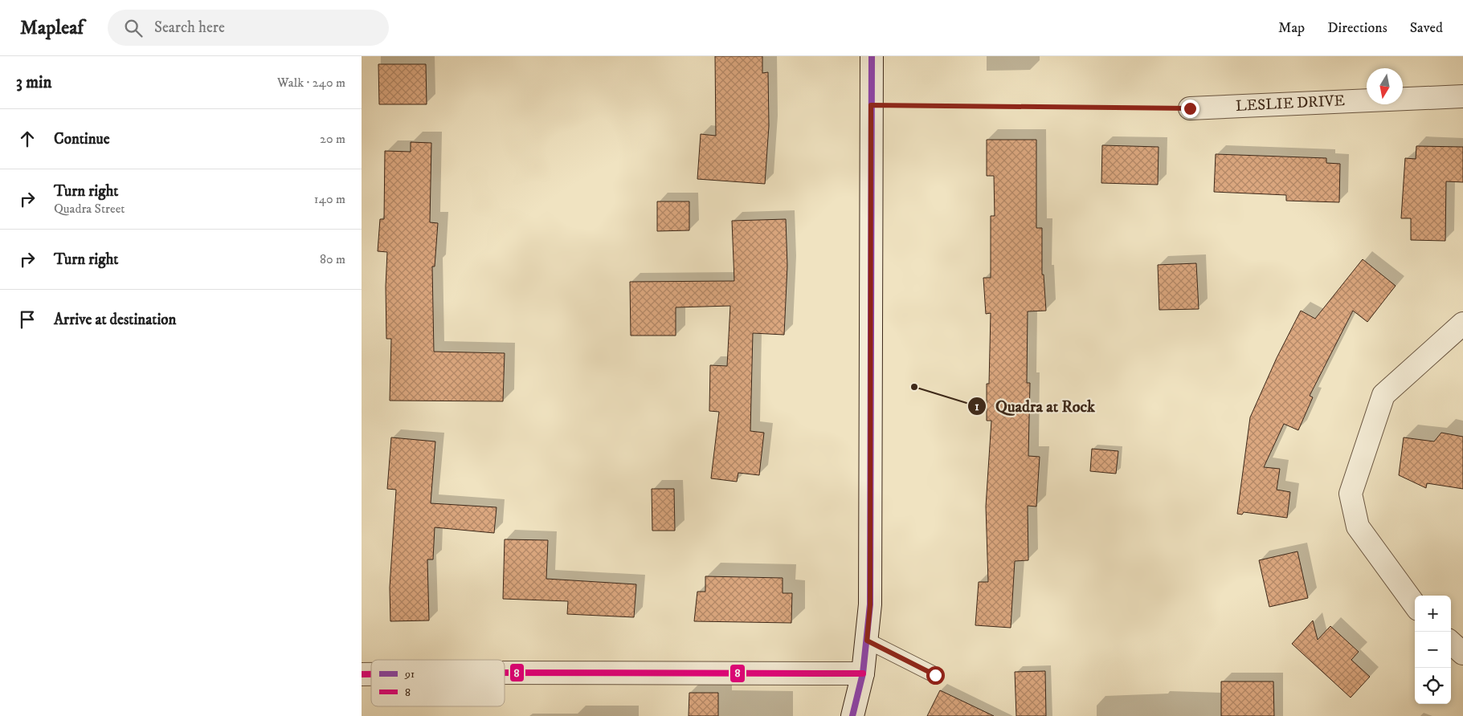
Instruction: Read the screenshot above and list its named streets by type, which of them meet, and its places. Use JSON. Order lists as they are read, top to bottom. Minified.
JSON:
{"streets":{"street":["LESLIE DRIVE"]},"places":["Quadra at Rock"],"lines":["transit line 91","transit line 8"],"legend":["91","8"],"north":"bottom","page":{"header":"Mapleaf","search":"Search here","nav":["Map","Directions","Saved"],"heading":["3 min","Walk · 240 m"],"list":[["Continue","20 m"],["Turn right","Quadra Street","140 m"],["Turn right","80 m"],"Arrive at destination"],"map_buttons":["+","−"]}}
